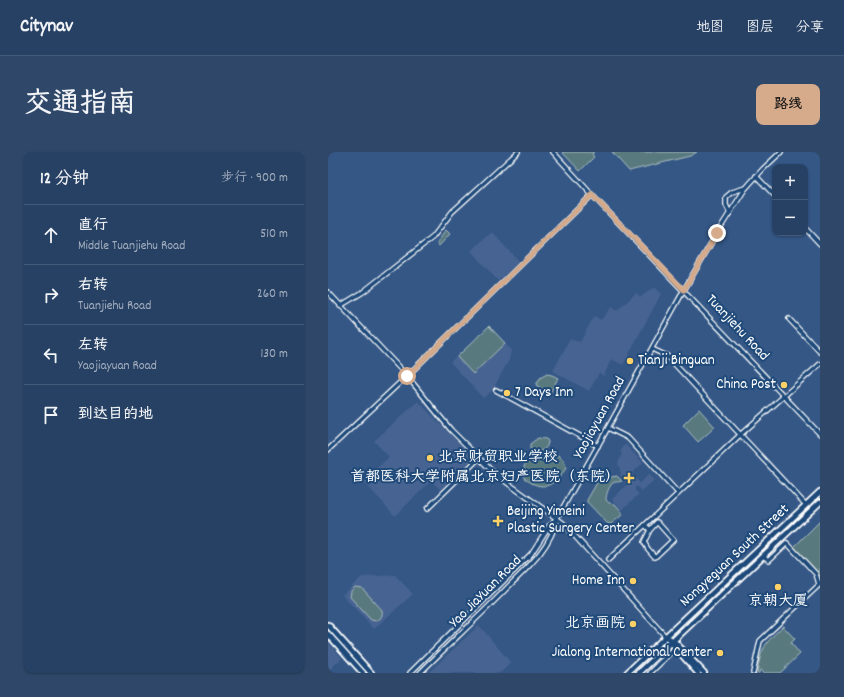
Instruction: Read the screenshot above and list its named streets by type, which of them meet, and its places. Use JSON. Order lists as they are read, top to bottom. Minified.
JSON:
{"streets":{"main road":["Nongyeguan South Street"],"street":["Tuanjiehu Road","Yaojiayuan Road","Yao JiaYuan Road"]},"crossings":[["Tuanjiehu Road","Yaojiayuan Road"],["Yaojiayuan Road","Yao JiaYuan Road"]],"places":{"other":["Tianji Binguan","China Post","7 Days Inn","北京财贸职业学校","Home Inn","京朝大厦","北京画院","Jialong International Center"],"health":["首都医科大学附属北京妇产医院（东院）","Beijing Yimeini Plastic Surgery Center"]},"page":{"header":"Citynav","nav":["地图","图层","分享"],"title":"交通指南","buttons":"路线","heading":["12 分钟","步行 · 900 m"],"map_buttons":["+","−"],"list":[["直行","Middle Tuanjiehu Road","510 m"],["右转","Tuanjiehu Road","260 m"],["左转","Yaojiayuan Road","130 m"],"到达目的地"]}}
